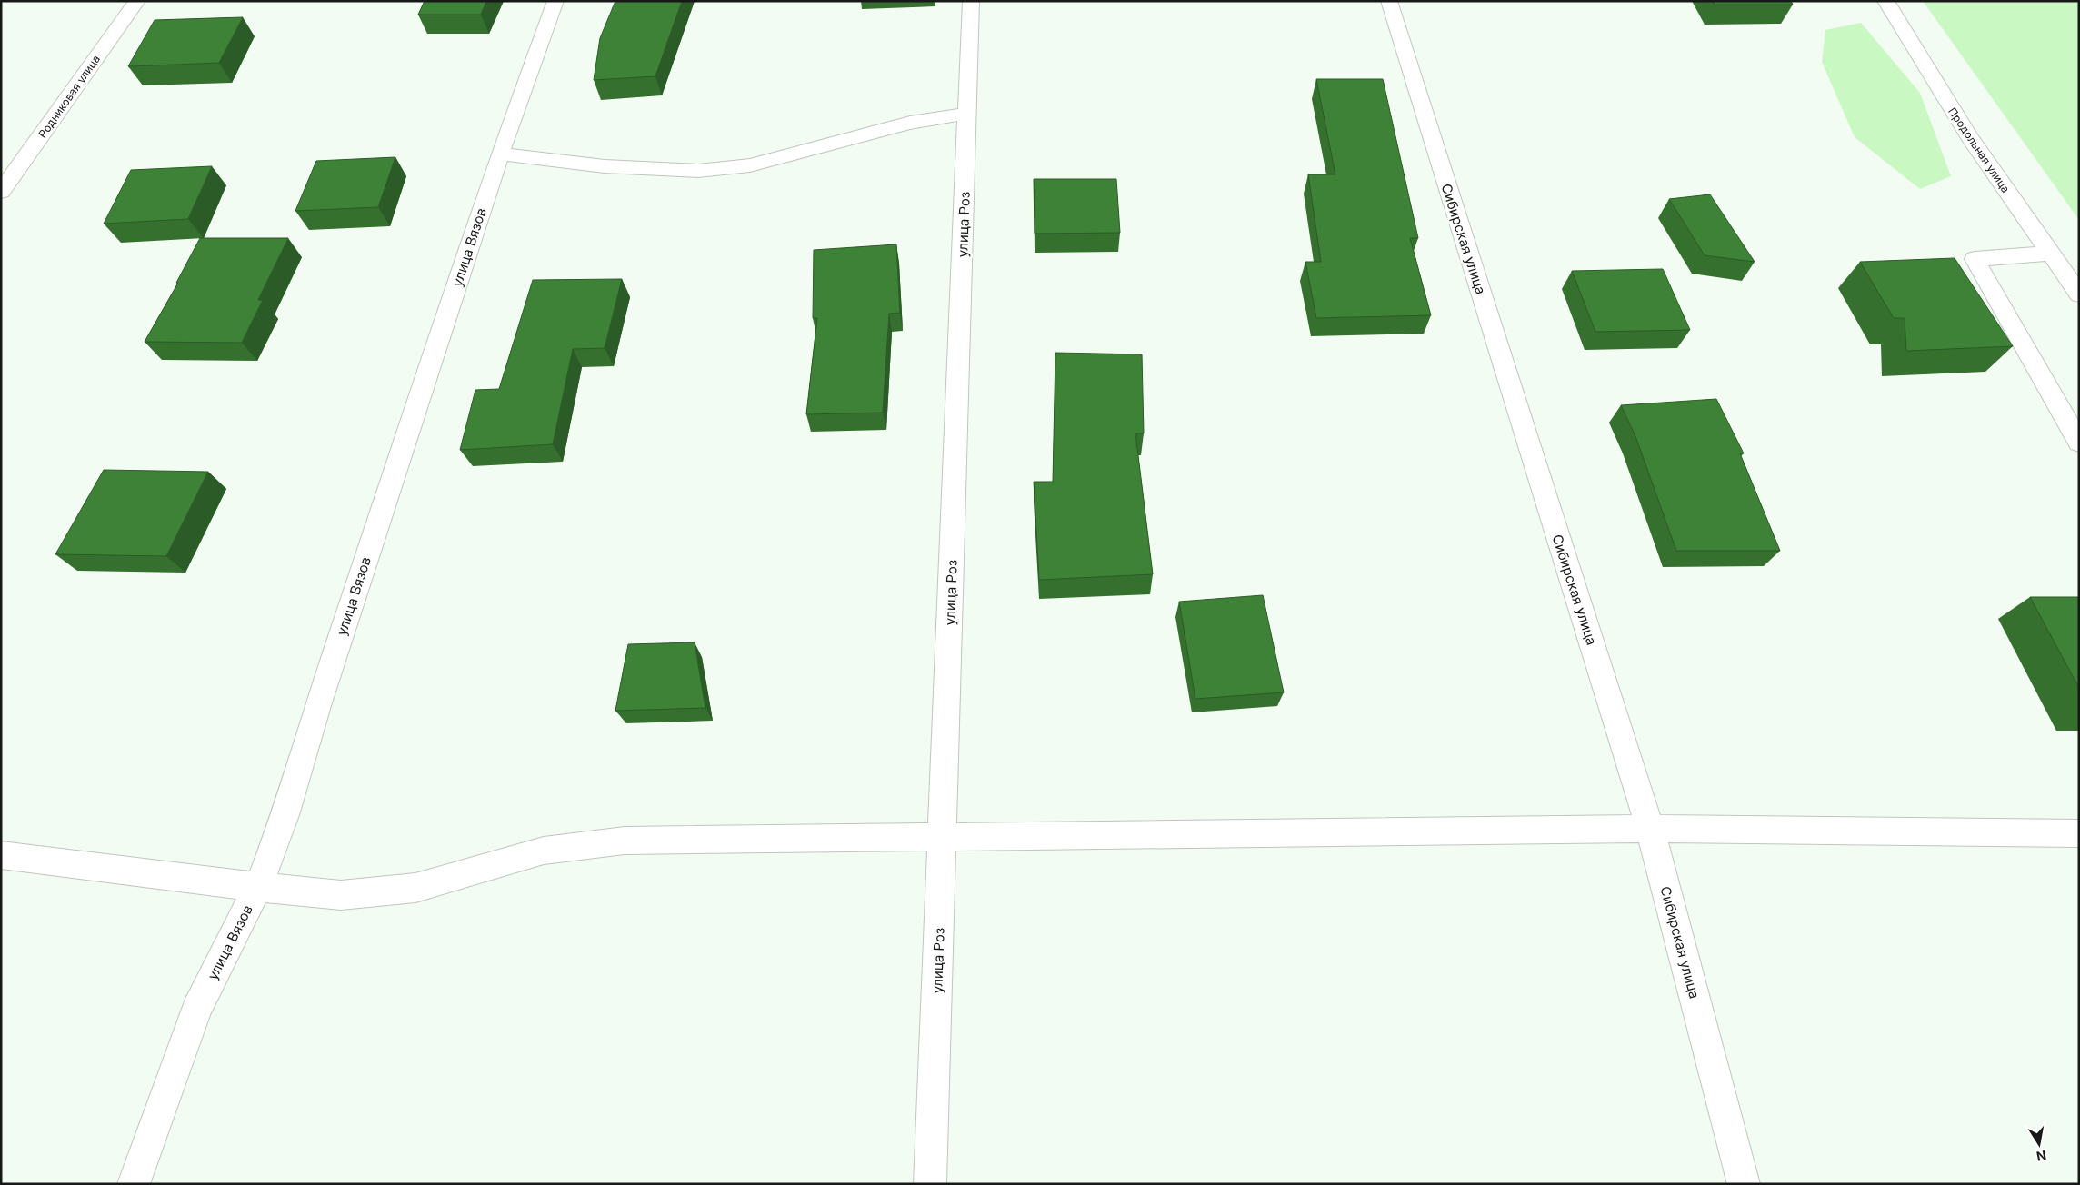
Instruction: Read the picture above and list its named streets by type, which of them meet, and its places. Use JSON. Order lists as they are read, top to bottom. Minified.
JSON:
{"streets":{"street":["Родниковая улица","Продольная улица","улица Роз","Сибирская улица","улица Вязов"]},"north":"bottom"}
